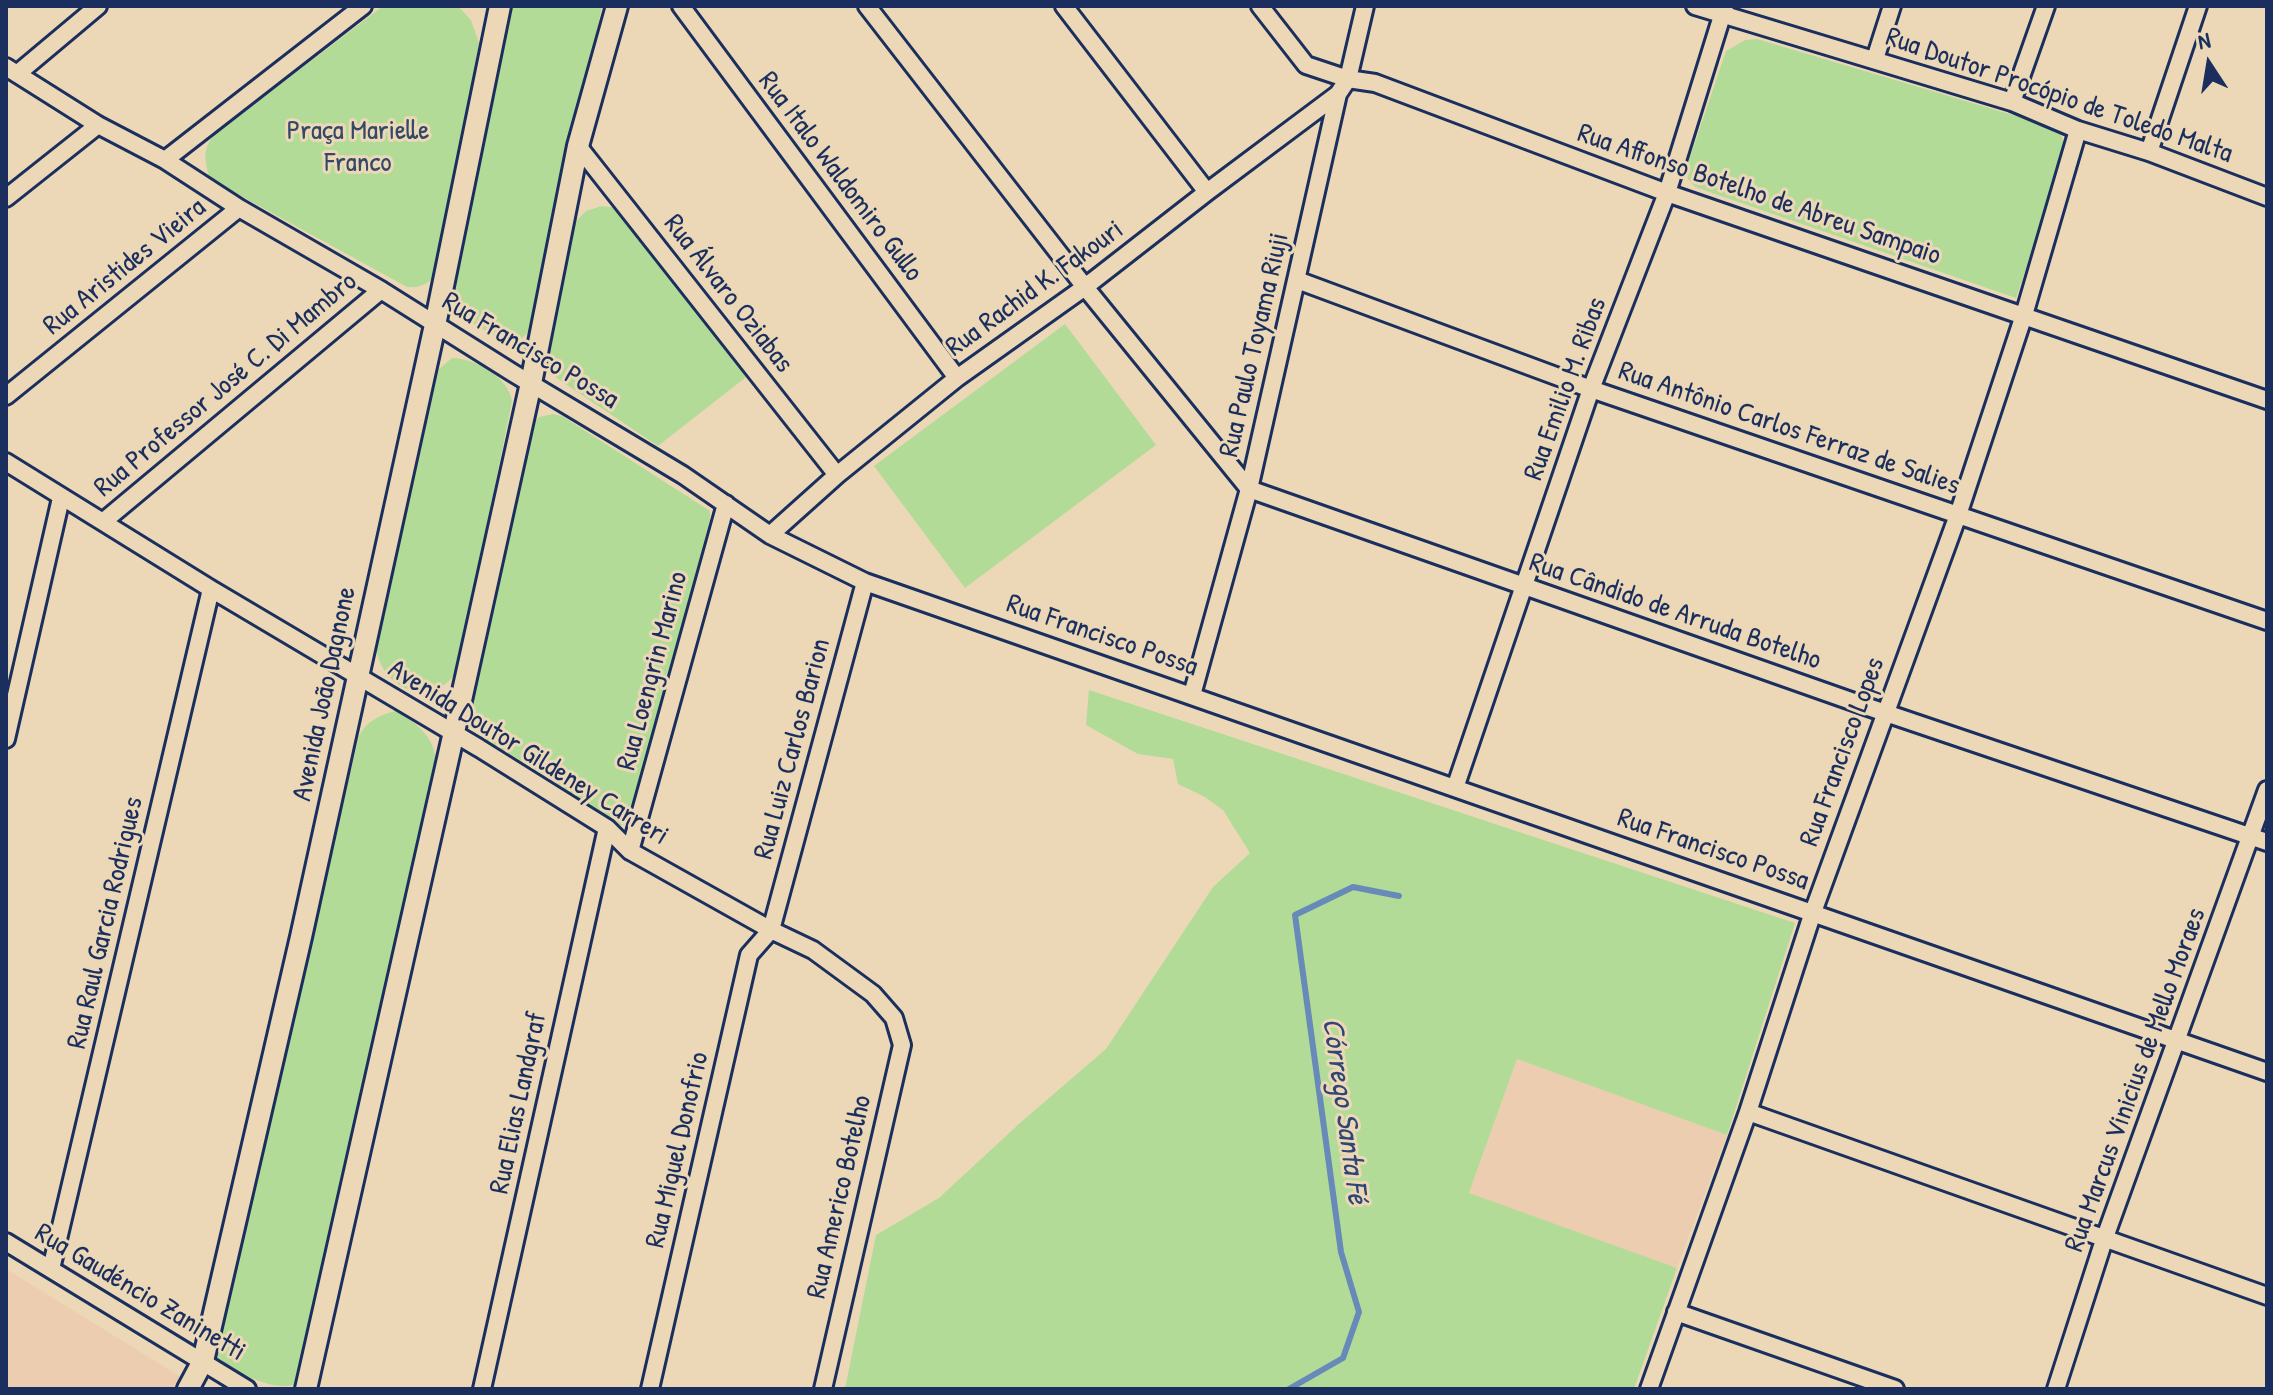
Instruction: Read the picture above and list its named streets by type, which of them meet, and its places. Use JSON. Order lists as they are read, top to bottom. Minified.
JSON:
{"streets":{"street":["Rua Doutor Procópio de Toledo Malta","Rua Italo Waldomiro Gullo","Rua Affonso Botelho de Abreu Sampaio","Rua Aristides Vieira","Rua Rachid K. Fakouri","Rua Álvaro Oziabas","Rua Paulo Toyama Riuji","Rua Francisco Possa","Rua Professor José C. Di Mambro","Rua Emilio M. Ribas","Rua Antônio Carlos Ferraz de Salies","Rua Cândido de Arruda Botelho","Rua Loengrin Marino","Avenida João Dagnone","Rua Luiz Carlos Barion","Rua Francisco Lopes","Avenida Doutor Gildeney Carreri","Rua Raul Garcia Rodrigues","Rua Marcus Vinicius de Mello Moraes","Rua Elias Landgraf","Rua Miguel Donofrio","Rua Americo Botelho","Rua Gaudéncio Zaninetti"]},"crossings":[["Rua Doutor Procópio de Toledo Malta","Rua Emilio M. Ribas"],["Rua Doutor Procópio de Toledo Malta","Rua Francisco Lopes"],["Rua Italo Waldomiro Gullo","Rua Rachid K. Fakouri"],["Rua Affonso Botelho de Abreu Sampaio","Rua Paulo Toyama Riuji"],["Rua Affonso Botelho de Abreu Sampaio","Rua Emilio M. Ribas"],["Rua Affonso Botelho de Abreu Sampaio","Rua Francisco Lopes"],["Rua Aristides Vieira","Rua Francisco Possa"],["Rua Rachid K. Fakouri","Rua Álvaro Oziabas"],["Rua Rachid K. Fakouri","Rua Paulo Toyama Riuji"],["Rua Rachid K. Fakouri","Rua Francisco Possa"],["Rua Paulo Toyama Riuji","Rua Francisco Possa"],["Rua Paulo Toyama Riuji","Rua Antônio Carlos Ferraz de Salies"],["Rua Paulo Toyama Riuji","Rua Cândido de Arruda Botelho"],["Rua Francisco Possa","Rua Professor José C. Di Mambro"],["Rua Francisco Possa","Rua Emilio M. Ribas"],["Rua Francisco Possa","Rua Loengrin Marino"],["Rua Francisco Possa","Avenida João Dagnone"],["Rua Francisco Possa","Rua Luiz Carlos Barion"],["Rua Francisco Possa","Rua Francisco Lopes"],["Rua Francisco Possa","Rua Marcus Vinicius de Mello Moraes"],["Rua Professor José C. Di Mambro","Avenida Doutor Gildeney Carreri"],["Rua Emilio M. Ribas","Rua Antônio Carlos Ferraz de Salies"],["Rua Emilio M. Ribas","Rua Cândido de Arruda Botelho"],["Rua Antônio Carlos Ferraz de Salies","Rua Francisco Lopes"],["Rua Cândido de Arruda Botelho","Rua Francisco Lopes"],["Rua Cândido de Arruda Botelho","Rua Marcus Vinicius de Mello Moraes"],["Rua Loengrin Marino","Avenida Doutor Gildeney Carreri"],["Avenida João Dagnone","Avenida Doutor Gildeney Carreri"],["Avenida João Dagnone","Rua Gaudéncio Zaninetti"],["Rua Luiz Carlos Barion","Avenida Doutor Gildeney Carreri"],["Rua Luiz Carlos Barion","Rua Miguel Donofrio"],["Avenida Doutor Gildeney Carreri","Rua Raul Garcia Rodrigues"],["Avenida Doutor Gildeney Carreri","Rua Elias Landgraf"],["Avenida Doutor Gildeney Carreri","Rua Miguel Donofrio"],["Avenida Doutor Gildeney Carreri","Rua Americo Botelho"],["Rua Raul Garcia Rodrigues","Rua Gaudéncio Zaninetti"]],"water":["Córrego Santa Fé"],"parks":["Praça Marielle Franco"],"north":"top"}
